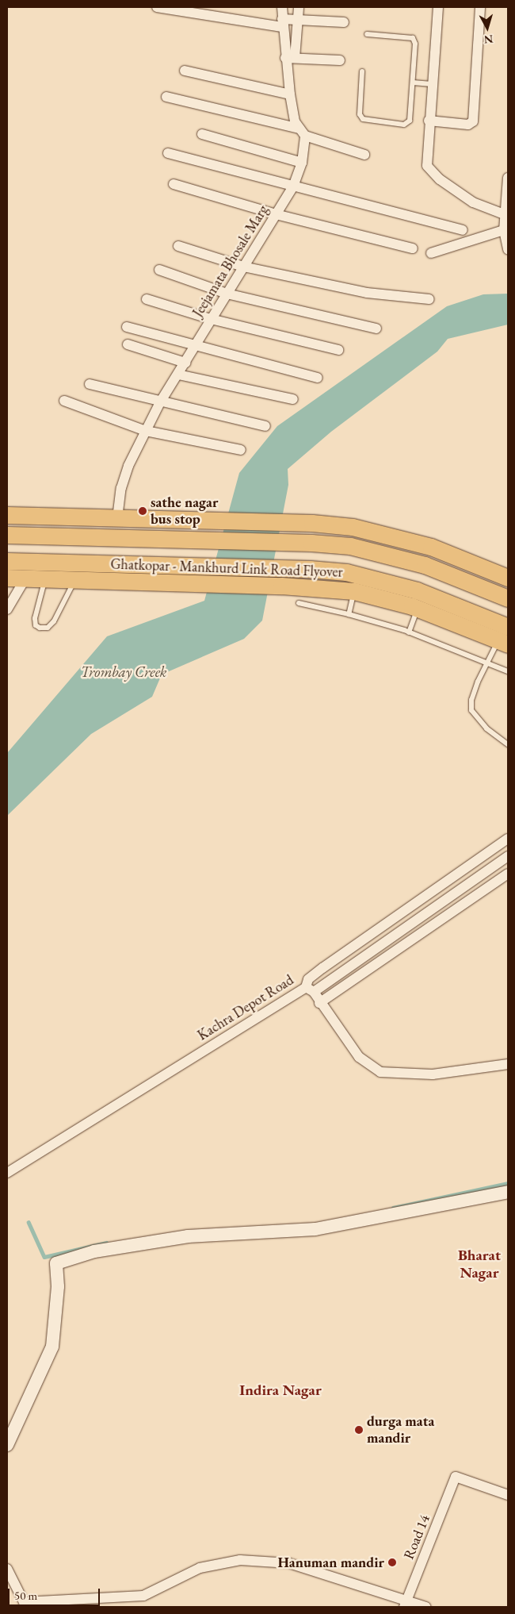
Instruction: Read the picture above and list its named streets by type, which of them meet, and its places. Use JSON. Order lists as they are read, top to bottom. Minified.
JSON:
{"streets":{"highway":["Ghatkopar - Mankhurd Link Road Flyover"],"street":["Jeejamata Bhosale Marg","Kachra Depot Road","Road 14"]},"districts":["Bharat Nagar","Indira Nagar"],"water":["Trombay Creek"],"places":["sathe nagar bus stop","durga mata mandir","Hanuman mandir"],"scale_bar":"50 m","north":"bottom"}
